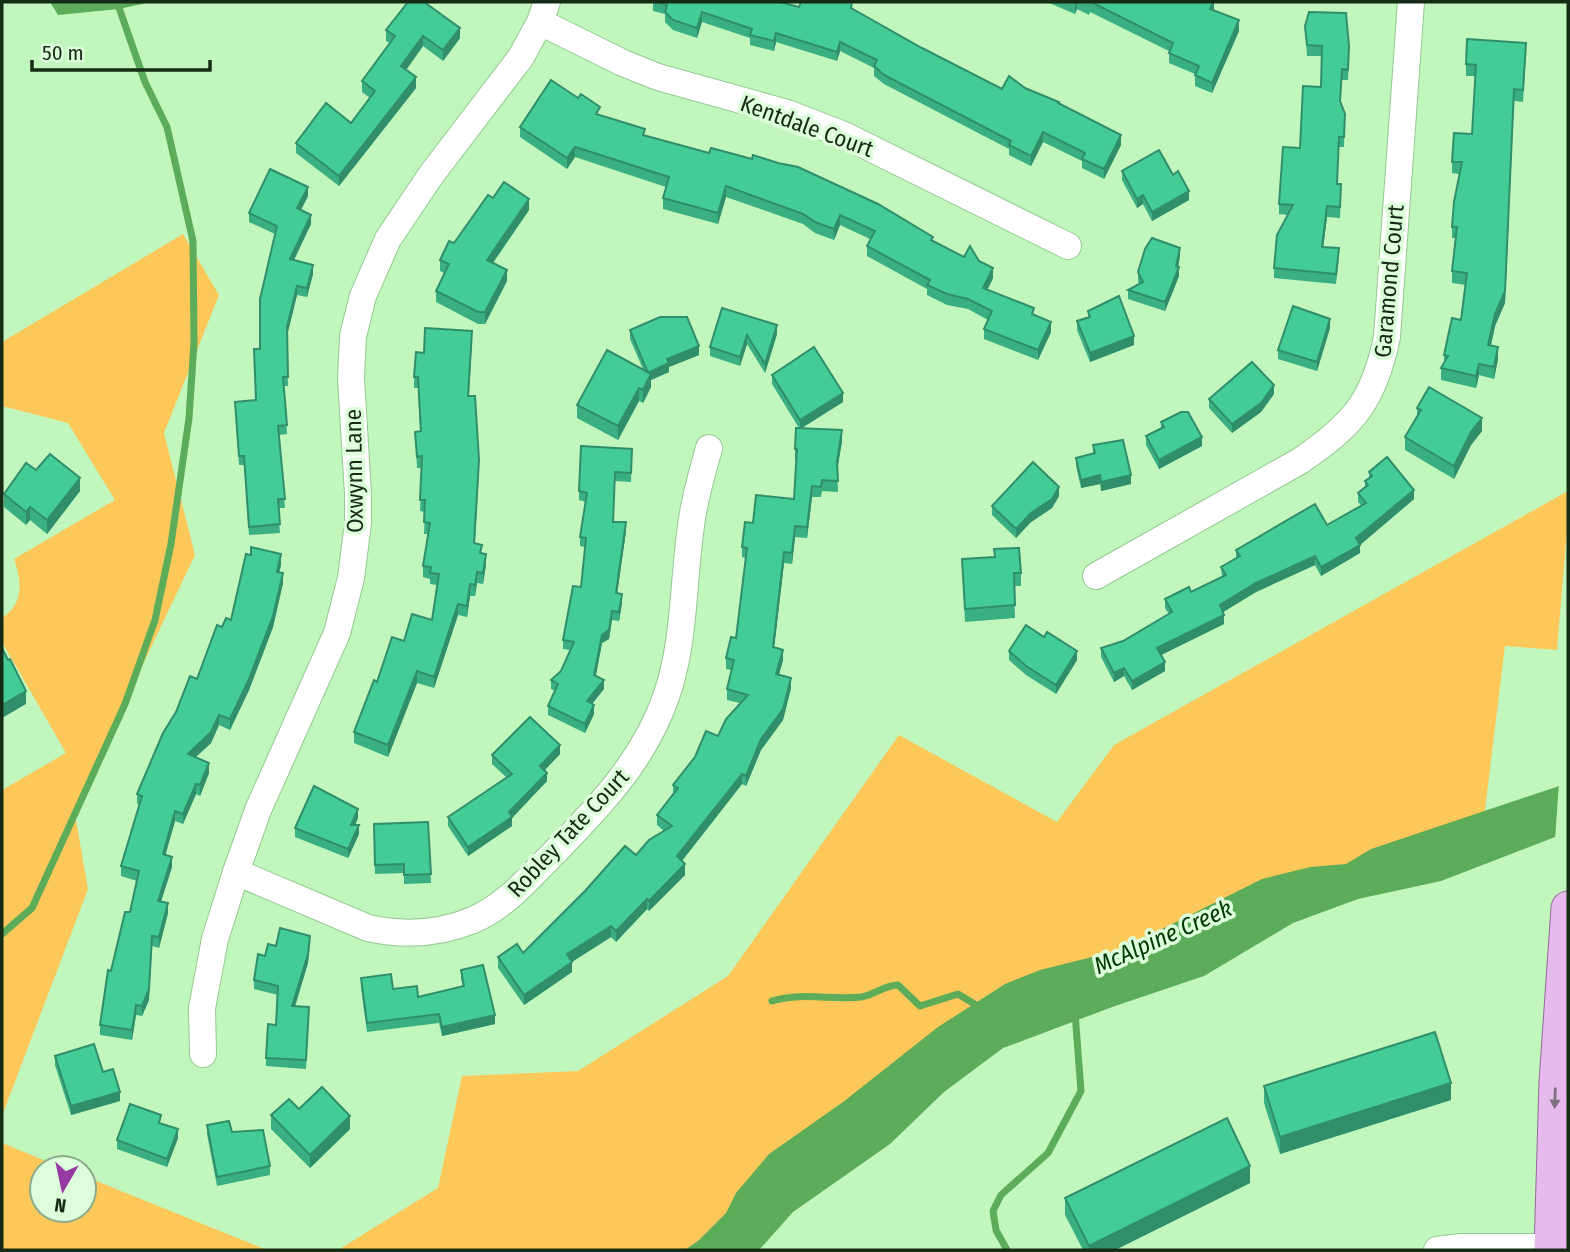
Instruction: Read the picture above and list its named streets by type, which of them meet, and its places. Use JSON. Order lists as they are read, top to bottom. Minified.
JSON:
{"streets":{"street":["Kentdale Court","Garamond Court","Oxwynn Lane","Robley Tate Court"]},"crossings":[["Kentdale Court","Oxwynn Lane"],["Oxwynn Lane","Robley Tate Court"]],"water":["McAlpine Creek"],"scale_bar":"50 m","north":"bottom"}
